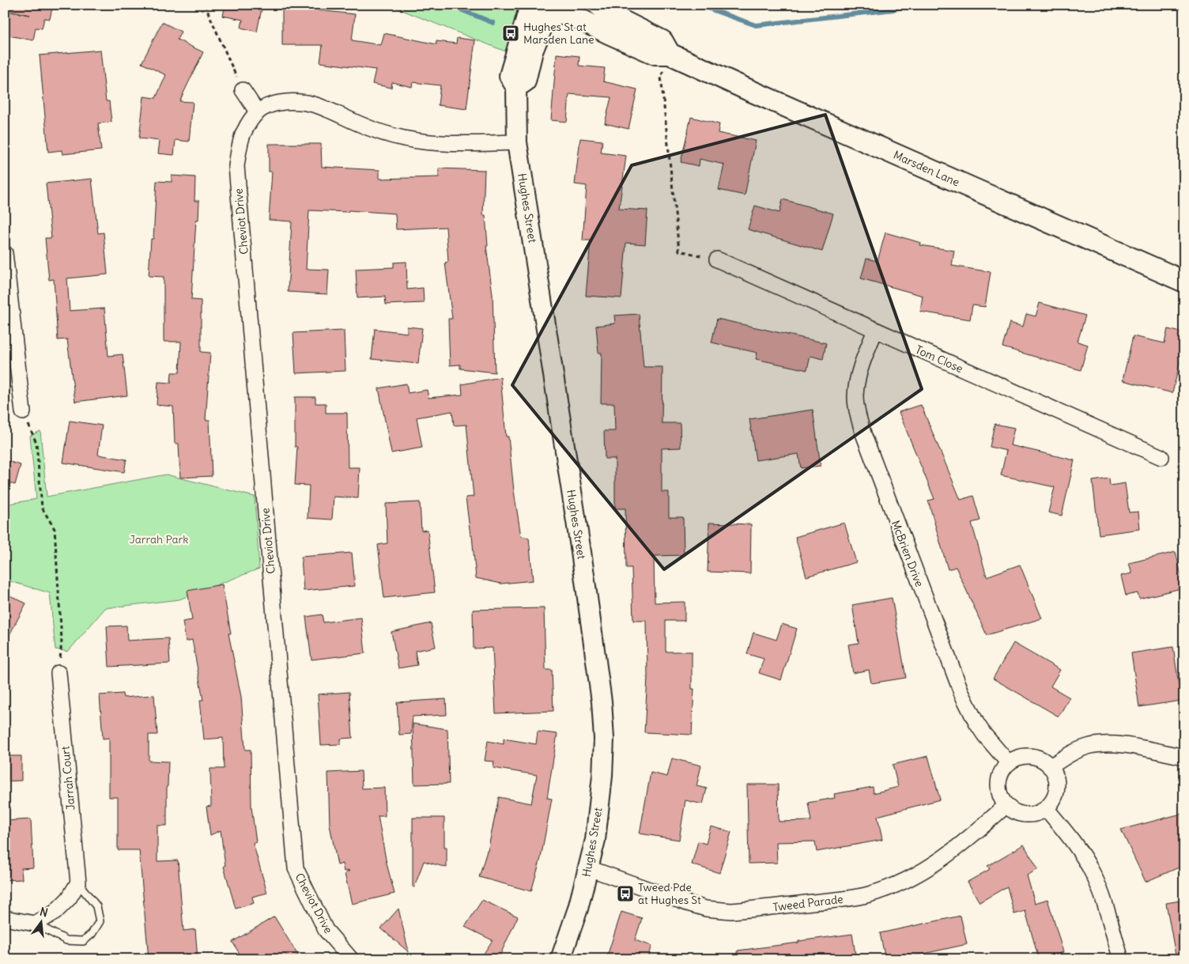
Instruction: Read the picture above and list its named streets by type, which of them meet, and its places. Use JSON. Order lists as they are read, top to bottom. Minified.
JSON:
{"streets":{"main road":["Marsden Lane"],"street":["Hughes Street","Cheviot Drive","Tom Close","McBrien Drive","Jarrah Court","Tweed Parade"]},"crossings":[["Marsden Lane","Hughes Street"],["Hughes Street","Tweed Parade"],["Tom Close","McBrien Drive"],["McBrien Drive","Tweed Parade"]],"parks":["Jarrah Park"],"places":{"bus stop":["Hughes St at Marsden Lane","Tweed Pde at Hughes St"]},"north":"top"}
